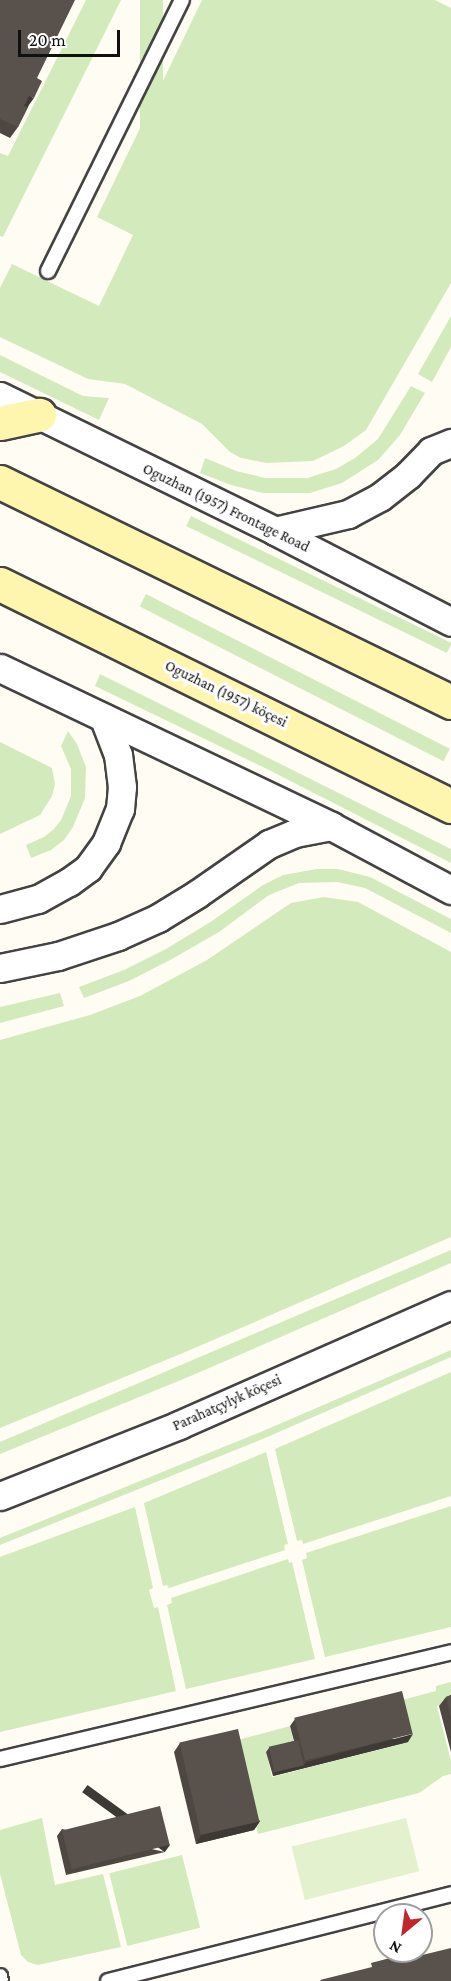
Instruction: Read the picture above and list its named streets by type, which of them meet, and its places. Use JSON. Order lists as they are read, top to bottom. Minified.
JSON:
{"streets":{"main road":["Oguzhan (1957) köçesi"],"street":["Oguzhan (1957) Frontage Road","Parahatçylyk köçesi"]},"scale_bar":"20 m","north":"bottom left"}
